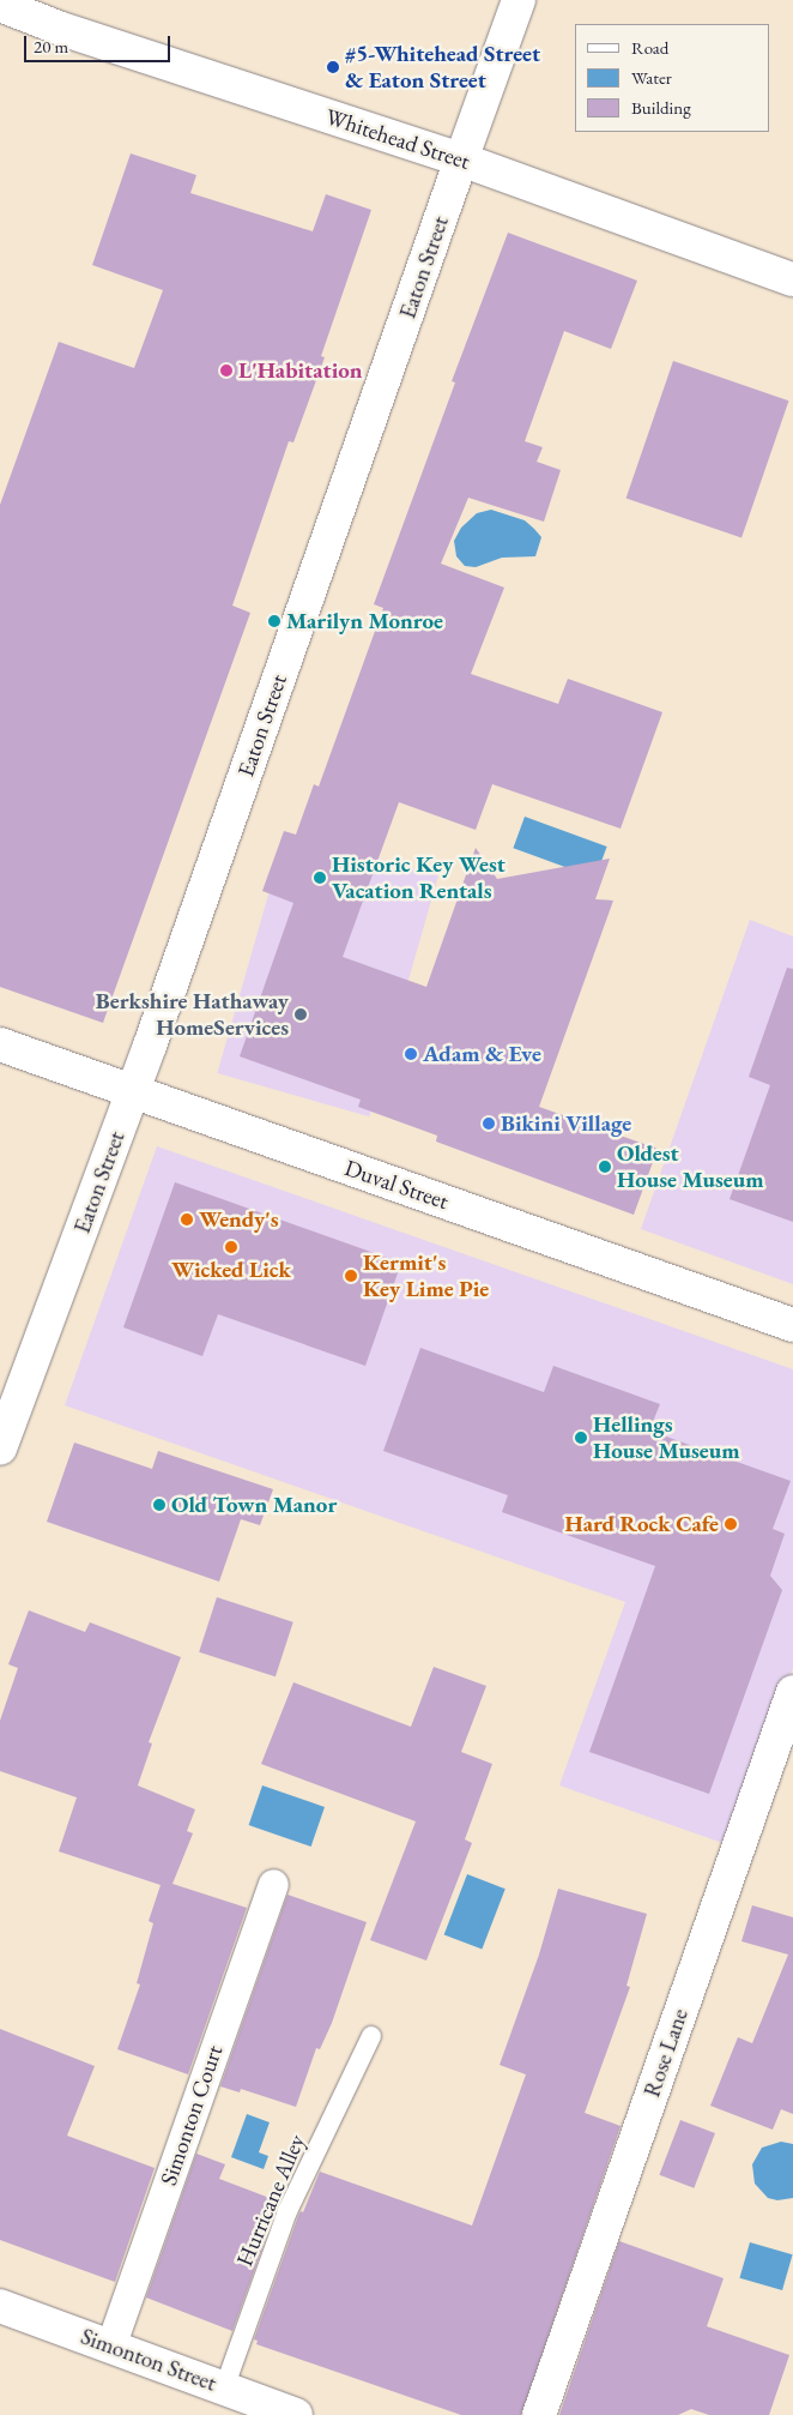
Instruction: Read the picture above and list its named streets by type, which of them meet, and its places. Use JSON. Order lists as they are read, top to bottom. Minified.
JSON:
{"streets":{"street":["Whitehead Street","Eaton Street","Duval Street","Rose Lane","Simonton Court","Simonton Street"],"lane":["Hurricane Alley"]},"crossings":[["Whitehead Street","Eaton Street"],["Eaton Street","Duval Street"],["Simonton Court","Simonton Street"],["Hurricane Alley","Simonton Street"]],"places":["#5-Whitehead Street & Eaton Street","L'Habitation","Marilyn Monroe","Historic Key West Vacation Rentals","Berkshire Hathaway HomeServices","Adam & Eve","Bikini Village","Oldest House Museum","Wendy's","Wicked Lick","Kermit's Key Lime Pie","Hellings House Museum","Old Town Manor","Hard Rock Cafe"],"legend":["Road","Water","Building"],"scale_bar":"20 m"}
